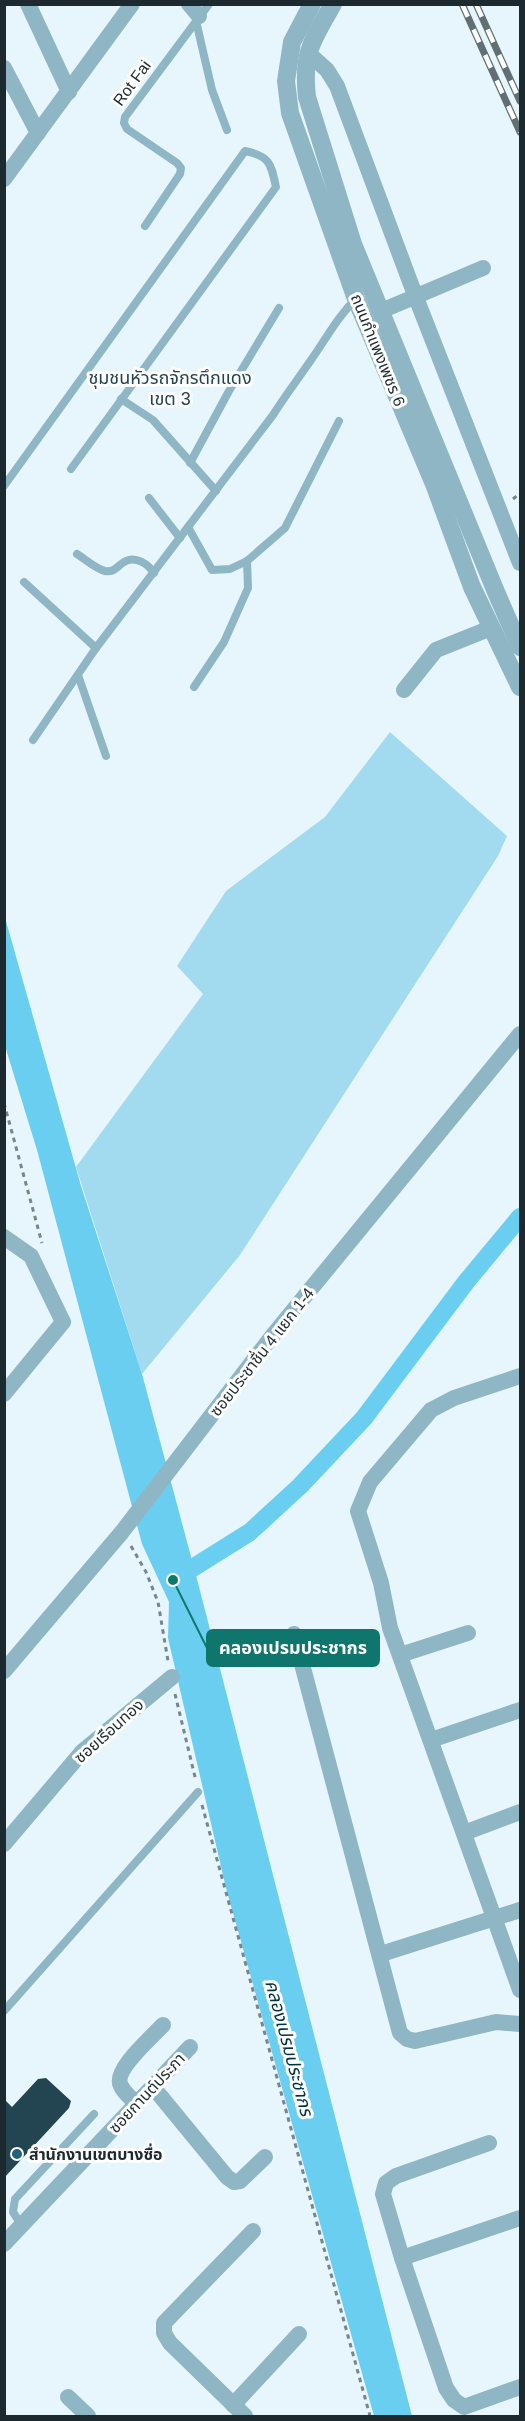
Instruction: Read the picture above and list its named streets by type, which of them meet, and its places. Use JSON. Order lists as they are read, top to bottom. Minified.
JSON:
{"streets":{"street":["ถนนกำแพงเพชร 6","ซอยประชาชื่น 4 แยก 1-4","ซอยเรือนทอง","ซอยกานต์ประภา"],"lane":["Rot Fai"]},"districts":["ชุมชนหัวรถจักรตึกแดง เขต 3"],"water":["คลองเปรมประชากร"],"places":["คลองเปรมประชากร","สำนักงานเขตบางซื่อ"]}
